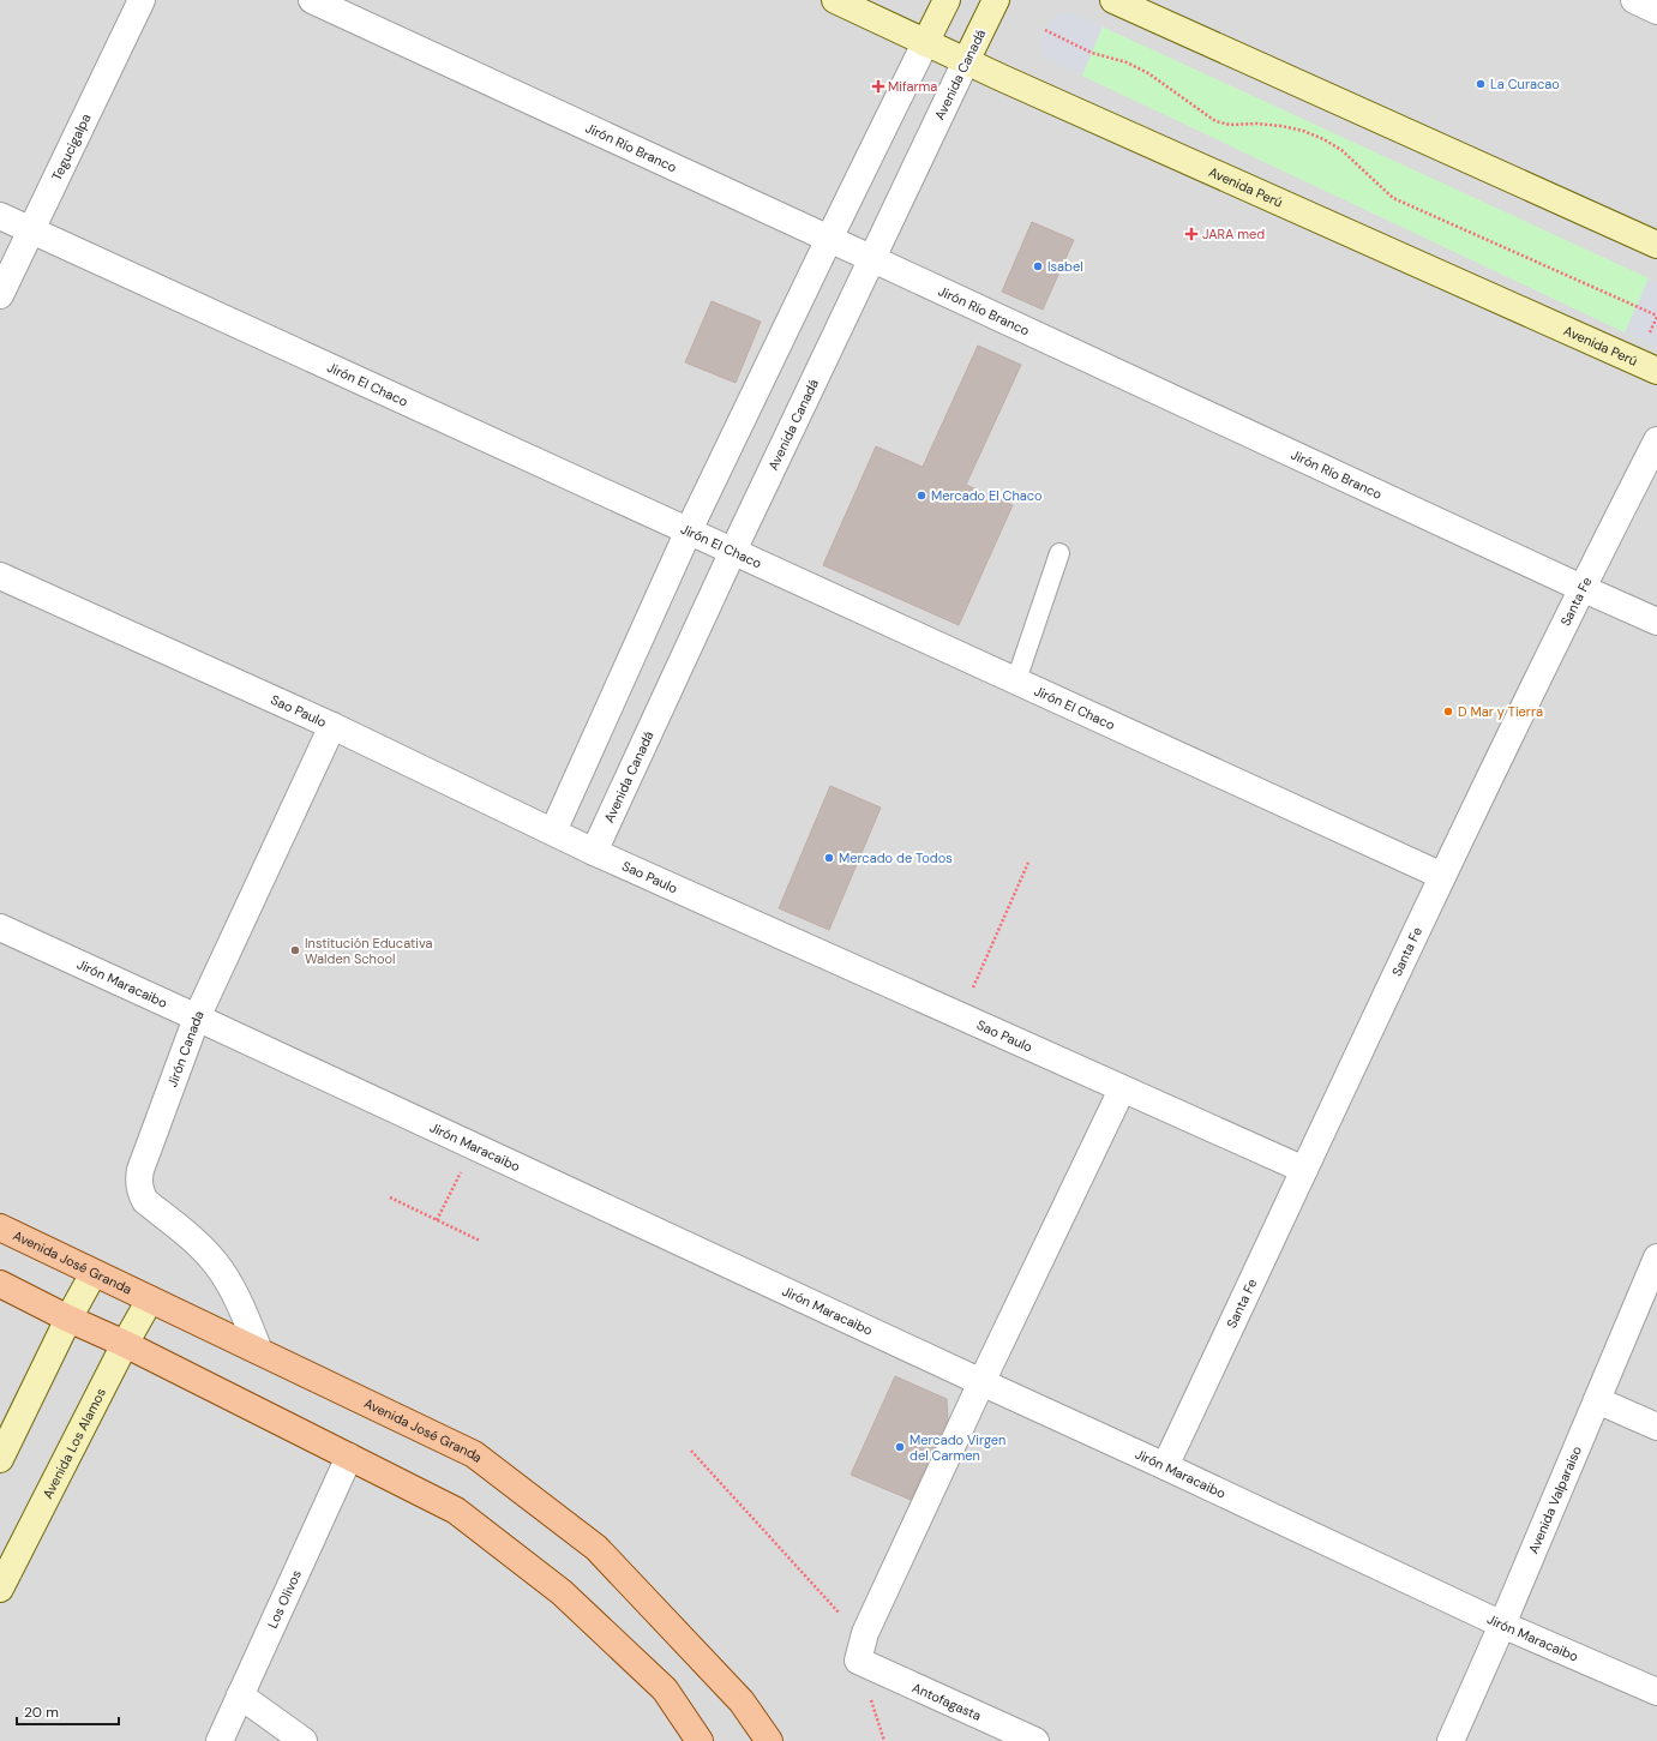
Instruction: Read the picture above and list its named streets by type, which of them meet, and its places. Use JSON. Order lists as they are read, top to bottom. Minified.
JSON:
{"streets":{"main road":["Avenida Canadá","Avenida Perú","Avenida José Granda","Avenida Los Alamos"],"street":["Tegucigalpa","Jirón Río Branco","Jirón El Chaco","Santa Fe","Sao Paulo","Jirón Maracaibo","Jirón Canada","Avenida Valparaiso","Los Olivos","Antofagasta"]},"crossings":[["Avenida Canadá","Jirón Río Branco"],["Avenida Canadá","Avenida Perú"],["Avenida Canadá","Jirón El Chaco"],["Avenida Canadá","Sao Paulo"],["Tegucigalpa","Jirón El Chaco"],["Jirón Río Branco","Santa Fe"],["Jirón El Chaco","Santa Fe"],["Santa Fe","Sao Paulo"],["Santa Fe","Jirón Maracaibo"],["Sao Paulo","Jirón Canada"],["Jirón Maracaibo","Jirón Canada"],["Jirón Maracaibo","Avenida Valparaiso"],["Jirón Canada","Avenida José Granda"],["Avenida José Granda","Avenida Los Alamos"]],"places":{"other":["La Curacao","Isabel","Mercado El Chaco","D Mar y Tierra","Mercado de Todos","Institución Educativa Walden School","Mercado Virgen del Carmen"],"health":["Mifarma","JARA med"]},"scale_bar":"20 m"}
